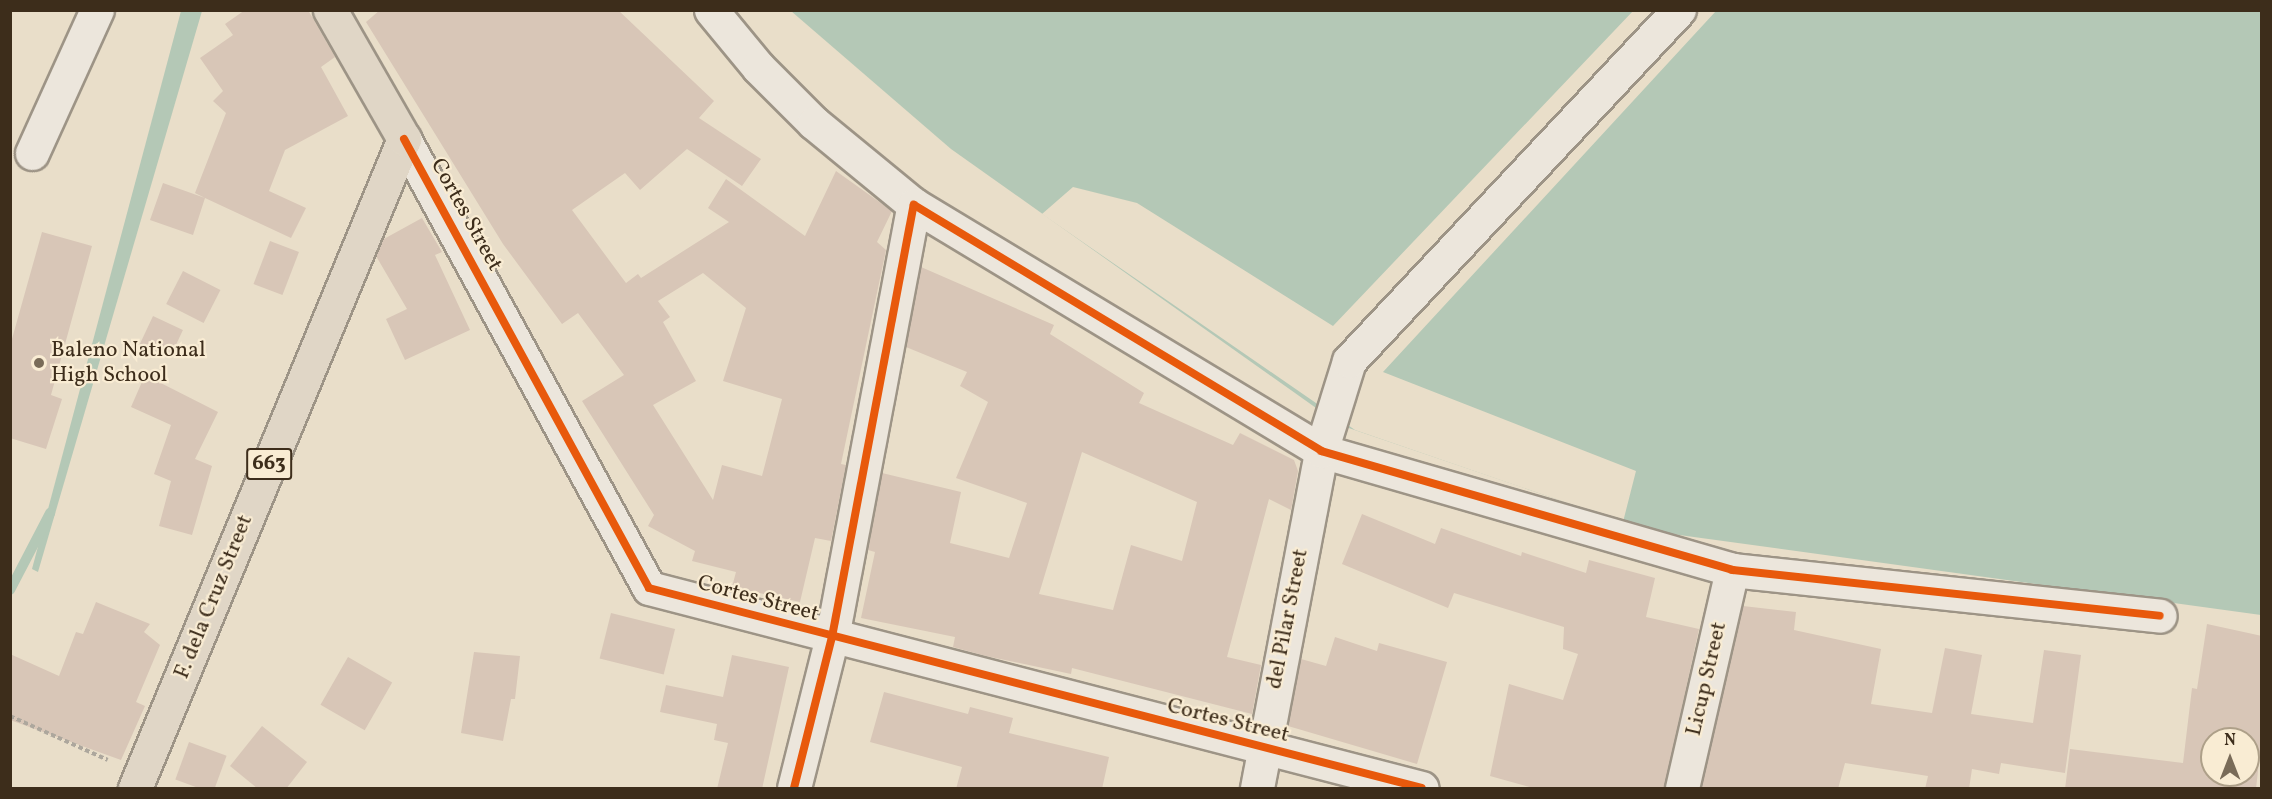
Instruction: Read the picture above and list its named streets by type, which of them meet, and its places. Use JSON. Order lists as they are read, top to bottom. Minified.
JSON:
{"streets":{"main road":["663","F. dela Cruz Street"],"street":["Cortes Street","del Pilar Street","Licup Street"]},"crossings":[["Cortes Street","F. dela Cruz Street"],["Cortes Street","del Pilar Street"]],"places":["Baleno National High School"],"north":"top"}
